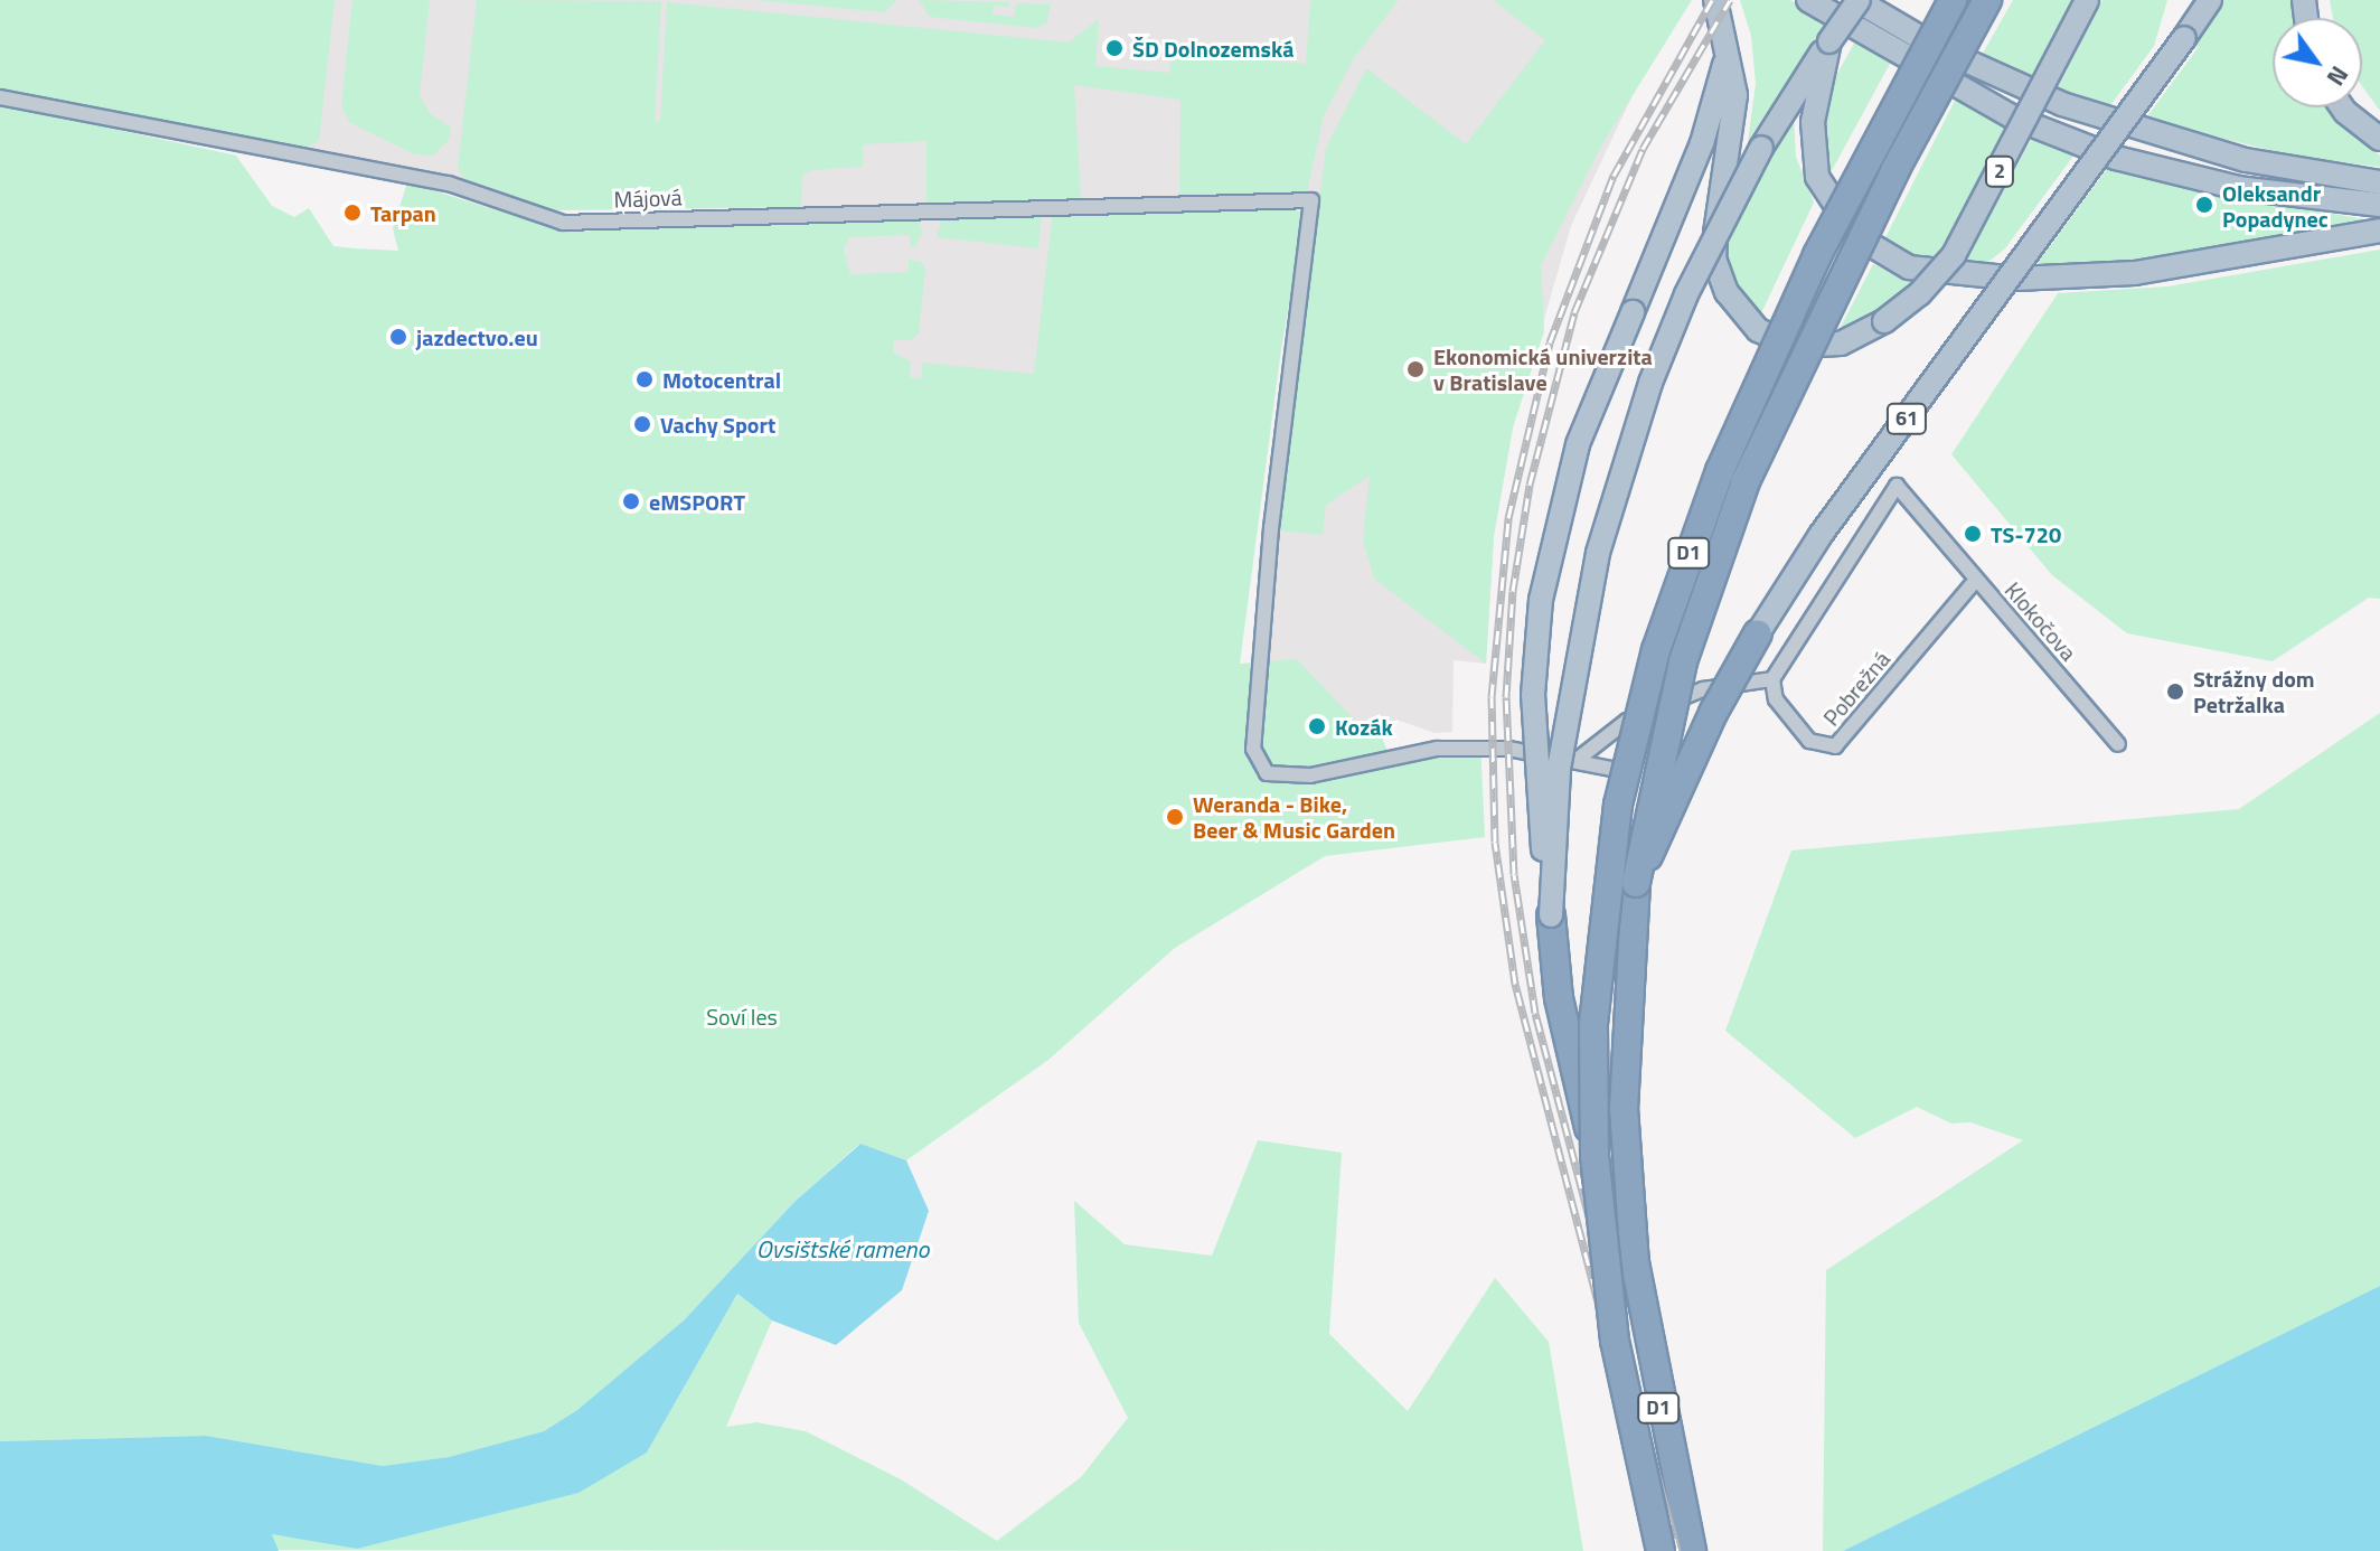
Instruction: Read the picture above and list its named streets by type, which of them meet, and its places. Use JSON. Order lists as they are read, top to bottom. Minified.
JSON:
{"streets":{"highway":["D1"],"main road":["2","61"],"street":["Májová","Klokočova","Pobrežná"]},"crossings":[["Klokočova","Pobrežná"]],"water":["Ovsištské rameno"],"parks":["Soví les"],"places":["ŠD Dolnozemská","Oleksandr Popadynec","Tarpan","jazdectvo.eu","Ekonomická univerzita v Bratislave","Motocentral","Vachy Sport","eMSPORT","TS-720","Strážny dom Petržalka","Kozák","Weranda - Bike, Beer & Music Garden"],"north":"bottom right"}
